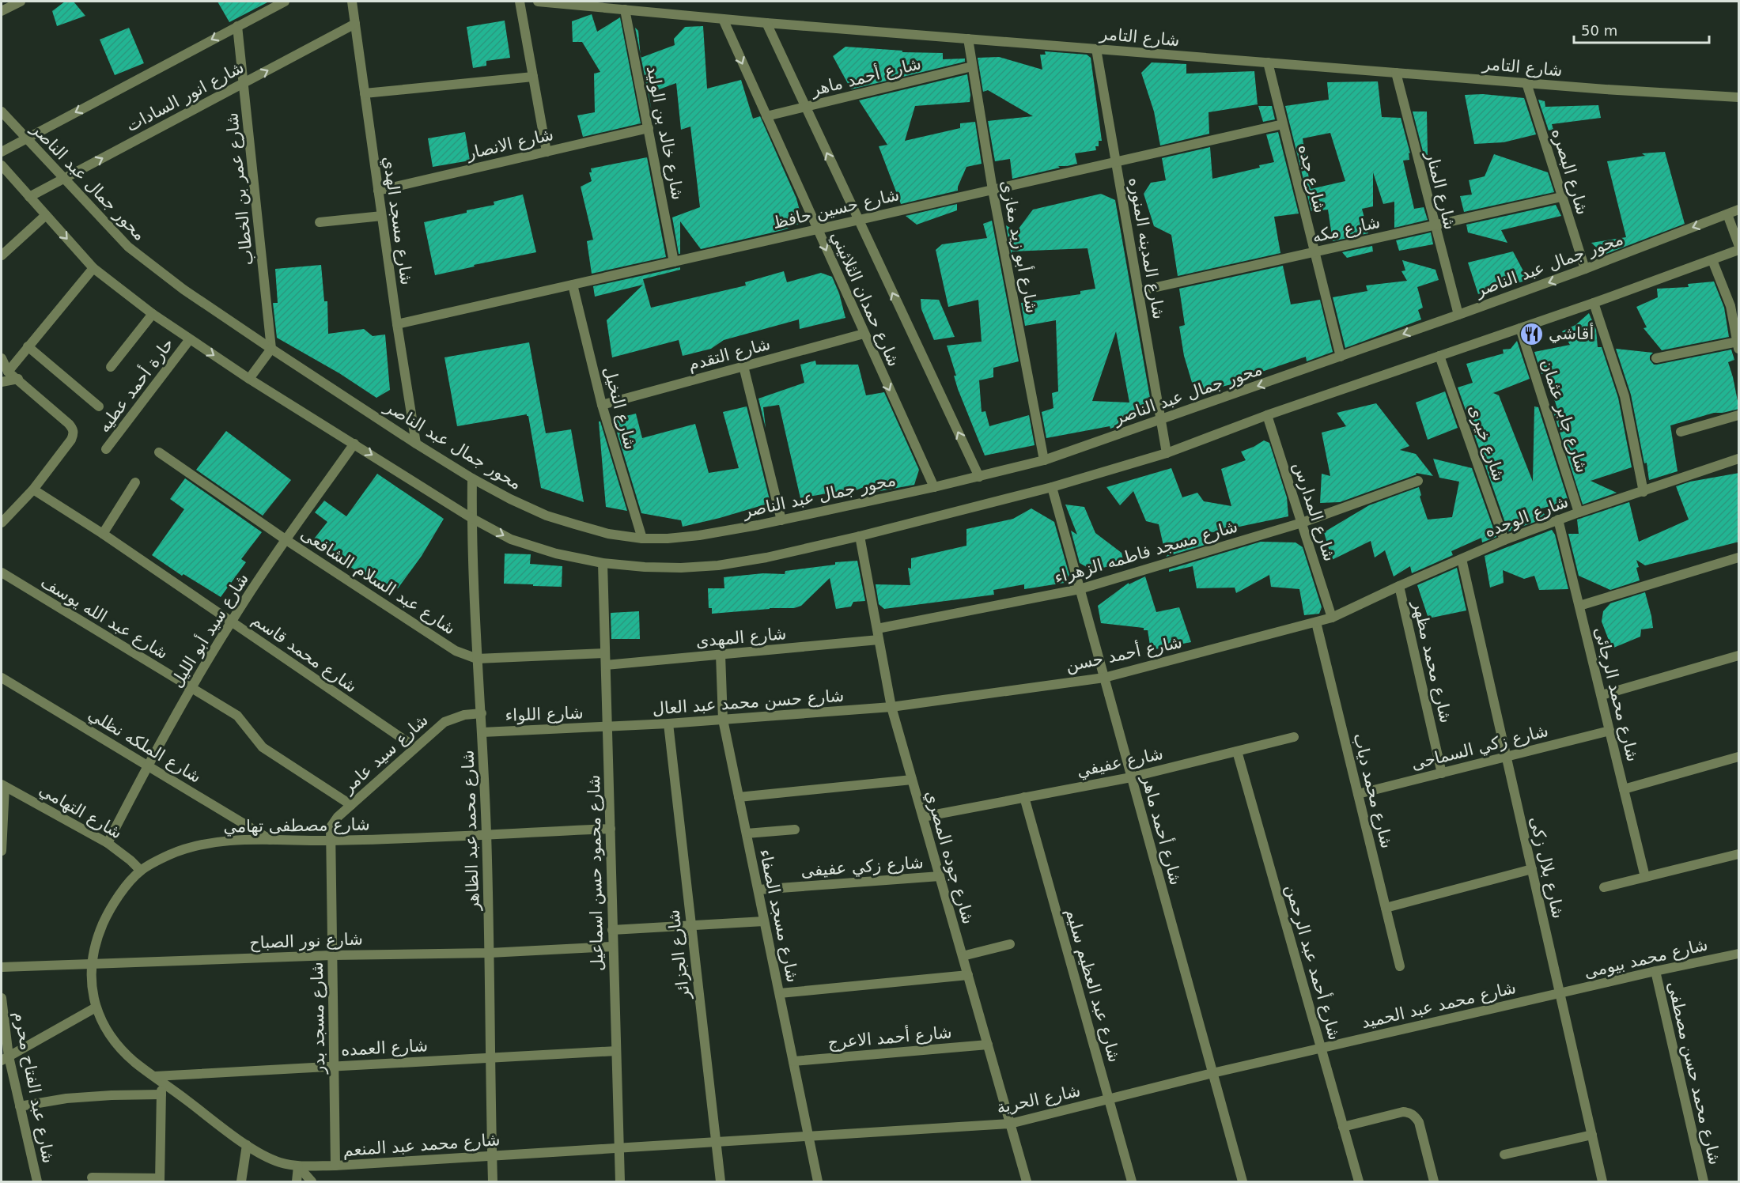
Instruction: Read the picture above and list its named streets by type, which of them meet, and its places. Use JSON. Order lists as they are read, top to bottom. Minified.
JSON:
{"streets":{"street":["شارع التامر","شارع أحمد ماهر","شارع انور السادات","شارع خالد بن الوليد","شارع الانصار","شارع البصره","شارع جده","محور جمال عبد الناصر","شارع عمر بن الخطاب","شارع المنار","شارع حسين حافظ","شارع مسجد الهدي","شارع مكه","شارع أبو زيد مغازى","شارع المدينه المنوره","شارع حمدان الثلاثيني","شارع التقدم","حارة أحمد عطيه","شارع النخيل","شارع جابر عثمان","شارع خيرى","شارع المدارس","شارع الوحده","شارع مسجد فاطمه الزهراء","شارع عبد السلام الشافعى","شارع عبد الله يوسف","شارع سيد أبو الليل","شارع المهدى","شارع محمد قاسم","شارع أحمد حسن","شارع محمد مظهر","شارع محمد الرجائى","شارع حسن محمد عبد العال","شارع اللواء","شارع الملكه نظلي","شارع زكي السماحى","شارع سيد عامر","شارع عفيفي","شارع محمد دياب","شارع التهامي","شارع مصطفى تهامي","شارع محمد عبد الظاهر","شارع جوده المصري","شارع زكي عفيفى","شارع بلال زكى","شارع محمود حسن اسماعيل","شارع مسجد الصفاء","شارع نور الصباح","شارع الجزائر","شارع محمد بيومى","شارع أحمد عبد الرحمن","شارع عبد العظيم سليم","شارع محمد عبد الحميد","شارع مسجد بدر","شارع أحمد الاعرج","شارع العمده","شارع محمد حسن مصطفى","شارع عبد الفتاح محرم","شارع الحرية","شارع محمد عبد المنعم"]},"crossings":[["شارع التامر","شارع خالد بن الوليد"],["شارع التامر","شارع البصره"],["شارع التامر","شارع جده"],["شارع التامر","شارع المنار"],["شارع التامر","شارع أبو زيد مغازى"],["شارع التامر","شارع المدينه المنوره"],["شارع التامر","شارع حمدان الثلاثيني"],["شارع أحمد ماهر","شارع أبو زيد مغازى"],["شارع أحمد ماهر","شارع حمدان الثلاثيني"],["شارع أحمد ماهر","شارع مسجد فاطمه الزهراء"],["شارع أحمد ماهر","شارع أحمد حسن"],["شارع أحمد ماهر","شارع عفيفي"],["شارع أحمد ماهر","شارع محمد عبد الحميد"],["شارع أحمد ماهر","شارع الحرية"],["شارع انور السادات","محور جمال عبد الناصر"],["شارع انور السادات","شارع عمر بن الخطاب"],["شارع انور السادات","شارع مسجد الهدي"],["شارع خالد بن الوليد","شارع الانصار"],["شارع خالد بن الوليد","شارع حسين حافظ"],["شارع الانصار","شارع مسجد الهدي"],["شارع البصره","محور جمال عبد الناصر"],["شارع البصره","شارع مكه"],["شارع جده","محور جمال عبد الناصر"],["شارع جده","شارع حسين حافظ"],["شارع جده","شارع مكه"],["محور جمال عبد الناصر","شارع عمر بن الخطاب"],["محور جمال عبد الناصر","شارع المنار"],["محور جمال عبد الناصر","شارع مسجد الهدي"],["محور جمال عبد الناصر","شارع أبو زيد مغازى"],["محور جمال عبد الناصر","شارع المدينه المنوره"],["محور جمال عبد الناصر","شارع حمدان الثلاثيني"],["محور جمال عبد الناصر","شارع النخيل"],["محور جمال عبد الناصر","شارع محمد عبد الظاهر"],["شارع المنار","شارع مكه"],["شارع حسين حافظ","شارع مسجد الهدي"],["شارع حسين حافظ","شارع أبو زيد مغازى"],["شارع حسين حافظ","شارع المدينه المنوره"],["شارع حسين حافظ","شارع حمدان الثلاثيني"],["شارع حسين حافظ","شارع النخيل"],["شارع مكه","شارع المدينه المنوره"],["شارع حمدان الثلاثيني","شارع التقدم"],["شارع التقدم","شارع النخيل"],["شارع جابر عثمان","شارع الوحده"],["شارع خيرى","شارع الوحده"],["شارع المدارس","شارع الوحده"],["شارع المدارس","شارع مسجد فاطمه الزهراء"],["شارع المدارس","شارع أحمد حسن"],["شارع الوحده","شارع أحمد حسن"],["شارع الوحده","شارع محمد مظهر"],["شارع الوحده","شارع محمد الرجائى"],["شارع الوحده","شارع بلال زكى"],["شارع مسجد فاطمه الزهراء","شارع جوده المصري"],["شارع عبد السلام الشافعى","شارع سيد أبو الليل"],["شارع عبد السلام الشافعى","شارع محمد عبد الظاهر"],["شارع عبد السلام الشافعى","شارع محمود حسن اسماعيل"],["شارع عبد الله يوسف","شارع سيد أبو الليل"],["شارع عبد الله يوسف","شارع سيد عامر"],["شارع سيد أبو الليل","شارع محمد قاسم"],["شارع سيد أبو الليل","شارع الملكه نظلي"],["شارع سيد أبو الليل","شارع التهامي"],["شارع المهدى","شارع جوده المصري"],["شارع المهدى","شارع محمود حسن اسماعيل"],["شارع المهدى","شارع مسجد الصفاء"],["شارع محمد قاسم","شارع سيد عامر"],["شارع أحمد حسن","شارع حسن محمد عبد العال"],["شارع أحمد حسن","شارع محمد دياب"],["شارع أحمد حسن","شارع جوده المصري"],["شارع محمد مظهر","شارع زكي السماحى"],["شارع محمد الرجائى","شارع زكي السماحى"],["شارع حسن محمد عبد العال","شارع اللواء"],["شارع حسن محمد عبد العال","شارع جوده المصري"],["شارع حسن محمد عبد العال","شارع محمود حسن اسماعيل"],["شارع حسن محمد عبد العال","شارع مسجد الصفاء"],["شارع حسن محمد عبد العال","شارع الجزائر"],["شارع اللواء","شارع محمد عبد الظاهر"],["شارع اللواء","شارع محمود حسن اسماعيل"],["شارع الملكه نظلي","شارع مصطفى تهامي"],["شارع زكي السماحى","شارع محمد دياب"],["شارع زكي السماحى","شارع بلال زكى"],["شارع سيد عامر","شارع مصطفى تهامي"],["شارع سيد عامر","شارع محمد عبد الظاهر"],["شارع سيد عامر","شارع مسجد بدر"],["شارع عفيفي","شارع جوده المصري"],["شارع عفيفي","شارع أحمد عبد الرحمن"],["شارع عفيفي","شارع عبد العظيم سليم"],["شارع التهامي","شارع مصطفى تهامي"],["شارع مصطفى تهامي","شارع محمد عبد الظاهر"],["شارع مصطفى تهامي","شارع محمود حسن اسماعيل"],["شارع مصطفى تهامي","شارع نور الصباح"],["شارع مصطفى تهامي","شارع مسجد بدر"],["شارع مصطفى تهامي","شارع محمد عبد المنعم"],["شارع محمد عبد الظاهر","شارع نور الصباح"],["شارع محمد عبد الظاهر","شارع العمده"],["شارع محمد عبد الظاهر","شارع محمد عبد المنعم"],["شارع جوده المصري","شارع زكي عفيفى"],["شارع جوده المصري","شارع أحمد الاعرج"],["شارع جوده المصري","شارع الحرية"],["شارع زكي عفيفى","شارع مسجد الصفاء"],["شارع بلال زكى","شارع محمد بيومى"],["شارع بلال زكى","شارع محمد عبد الحميد"],["شارع محمود حسن اسماعيل","شارع نور الصباح"],["شارع محمود حسن اسماعيل","شارع العمده"],["شارع محمود حسن اسماعيل","شارع محمد عبد المنعم"],["شارع مسجد الصفاء","شارع أحمد الاعرج"],["شارع مسجد الصفاء","شارع الحرية"],["شارع مسجد الصفاء","شارع محمد عبد المنعم"],["شارع نور الصباح","شارع مسجد بدر"],["شارع الجزائر","شارع محمد عبد المنعم"],["شارع محمد بيومى","شارع محمد عبد الحميد"],["شارع محمد بيومى","شارع محمد حسن مصطفى"],["شارع أحمد عبد الرحمن","شارع محمد عبد الحميد"],["شارع عبد العظيم سليم","شارع الحرية"],["شارع محمد عبد الحميد","شارع الحرية"],["شارع مسجد بدر","شارع العمده"],["شارع مسجد بدر","شارع محمد عبد المنعم"],["شارع العمده","شارع محمد عبد المنعم"],["شارع الحرية","شارع محمد عبد المنعم"]],"places":{"restaurant":["أقاشي"]},"scale_bar":"50 m"}
